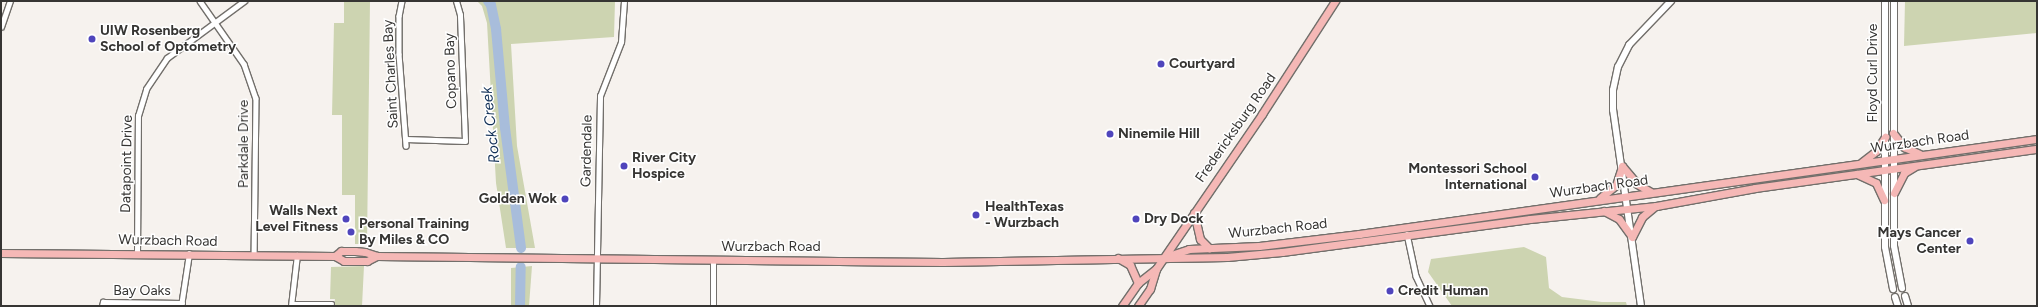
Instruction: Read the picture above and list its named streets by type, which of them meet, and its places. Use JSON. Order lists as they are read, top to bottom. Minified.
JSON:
{"streets":{"main road":["Fredericksburg Road","Wurzbach Road"],"street":["Copano Bay","Floyd Curl Drive","Saint Charles Bay","Parkdale Drive","Gardendale","Datapoint Drive","Bay Oaks"]},"crossings":[["Copano Bay","Saint Charles Bay"],["Floyd Curl Drive","Wurzbach Road"],["Fredericksburg Road","Wurzbach Road"],["Wurzbach Road","Parkdale Drive"],["Wurzbach Road","Gardendale"],["Wurzbach Road","Datapoint Drive"],["Parkdale Drive","Datapoint Drive"]],"water":["Rock Creek"],"places":["UIW Rosenberg School of Optometry","Courtyard","Ninemile Hill","River City Hospice","Montessori School International","Golden Wok","HealthTexas - Wurzbach","Walls Next Level Fitness","Dry Dock","Personal Training By Miles & CO","Mays Cancer Center","Credit Human"]}
